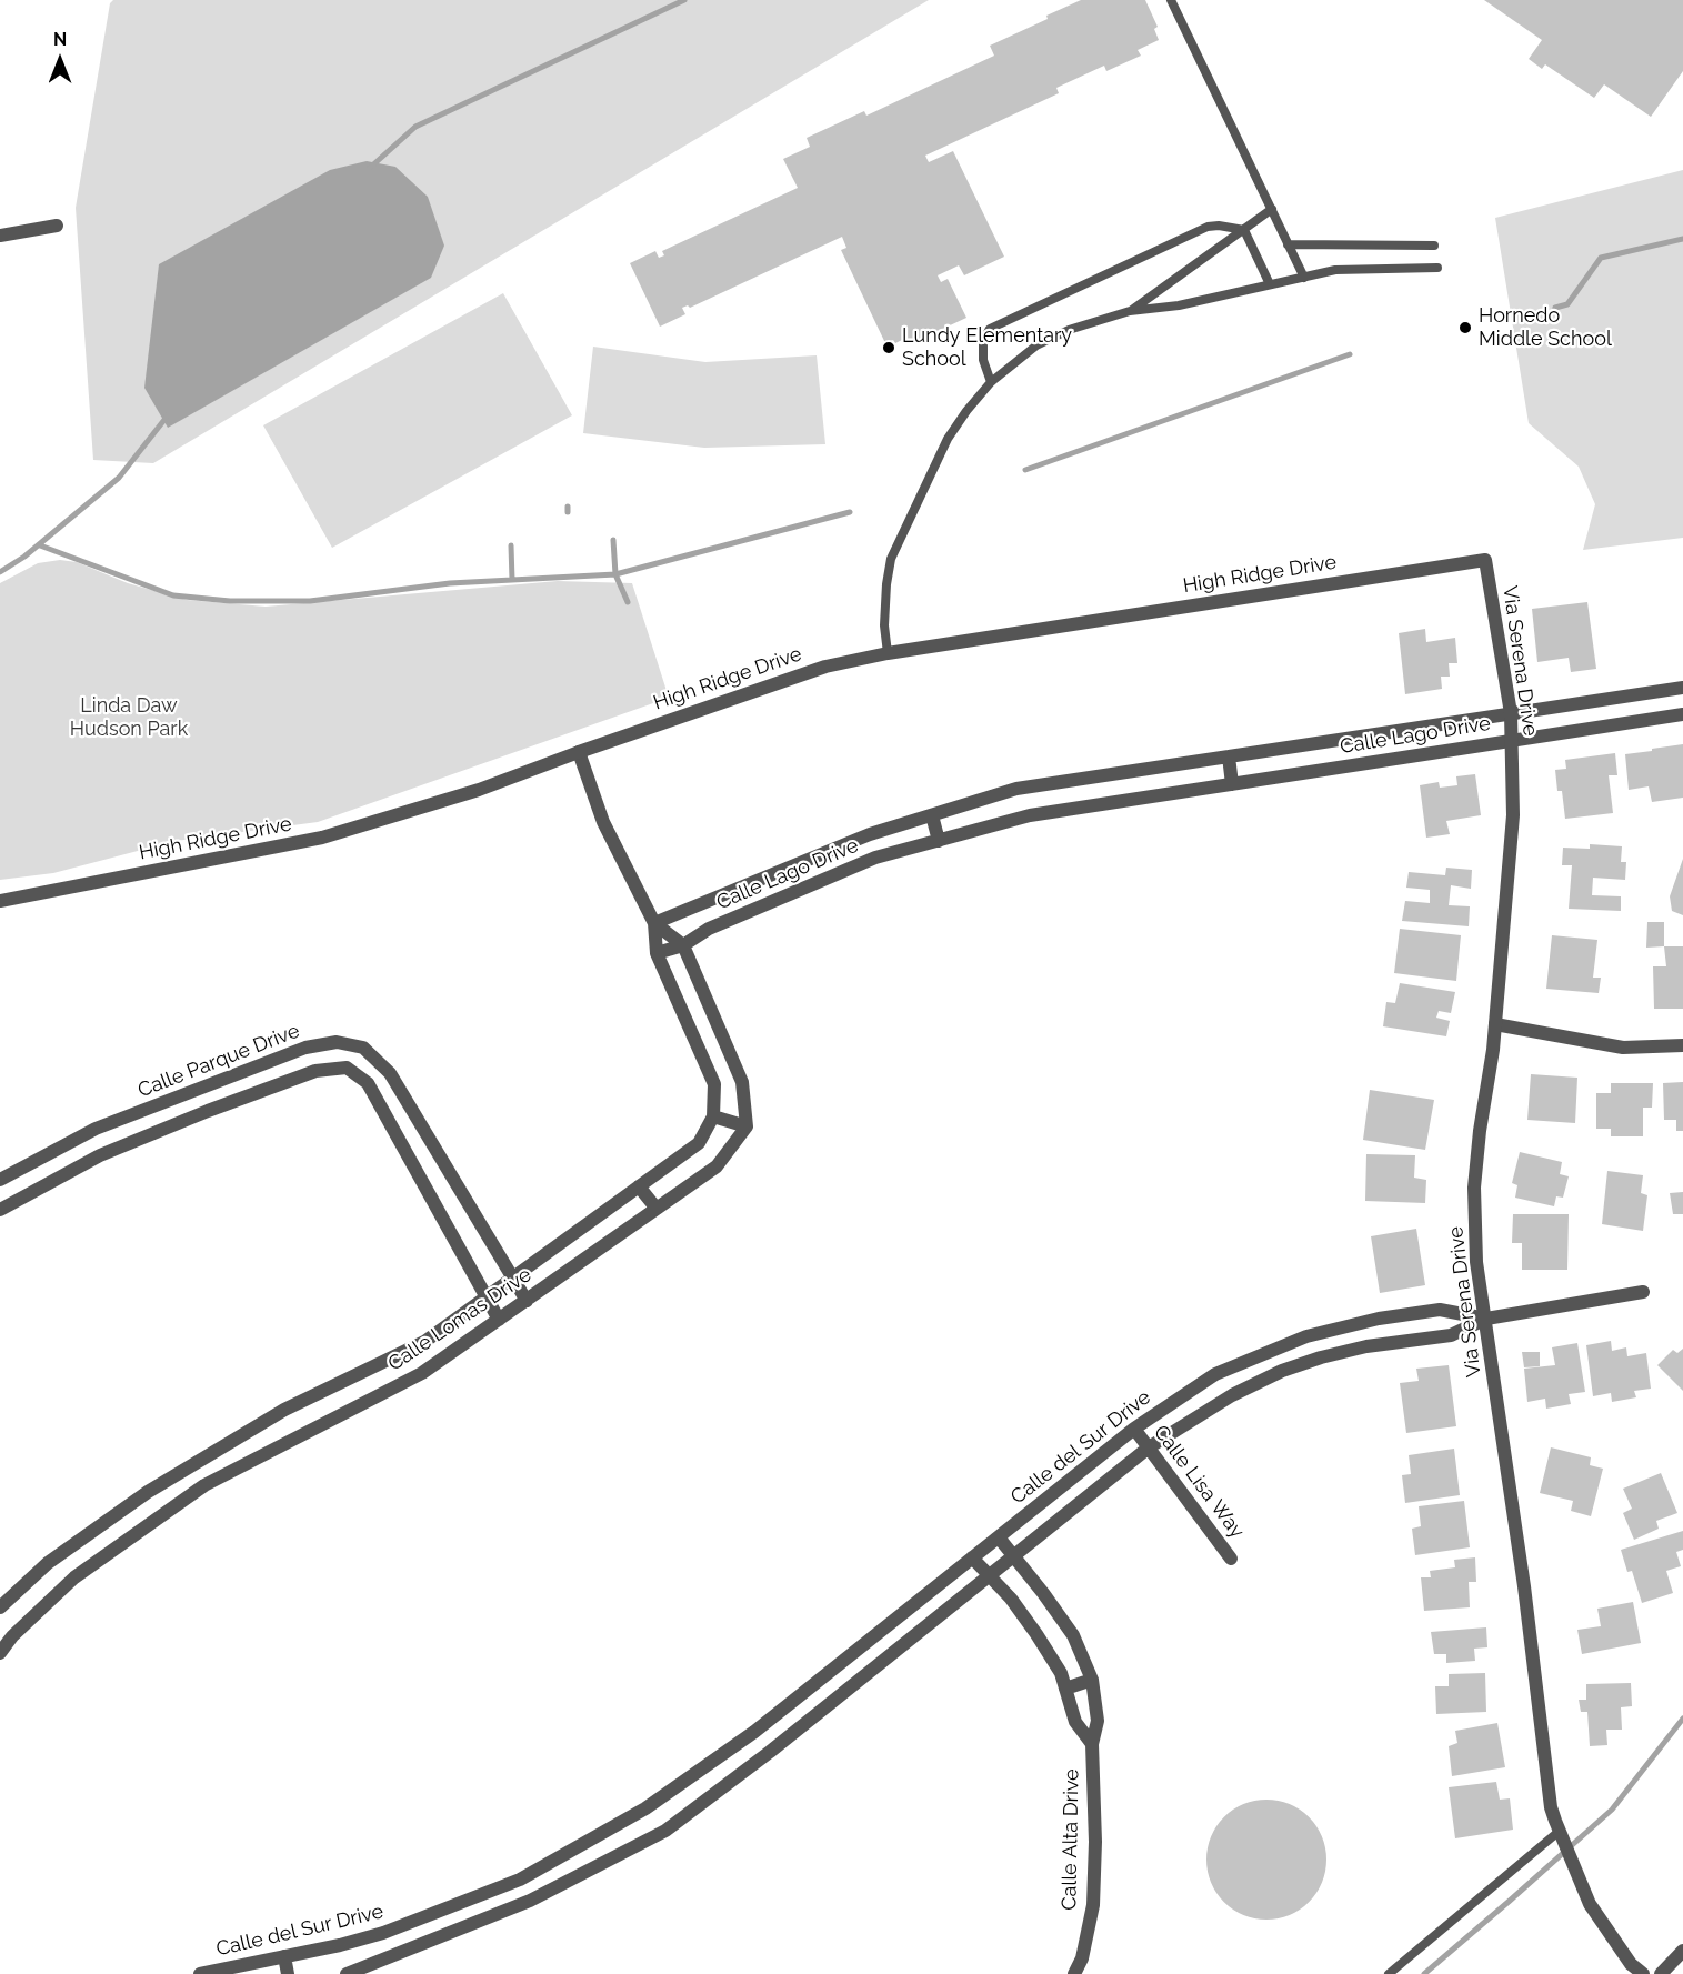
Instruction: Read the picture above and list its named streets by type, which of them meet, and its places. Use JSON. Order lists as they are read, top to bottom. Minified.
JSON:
{"streets":{"street":["High Ridge Drive","Via Serena Drive","Calle Lago Drive","Calle Parque Drive","Calle Lomas Drive","Calle del Sur Drive","Calle Lisa Way","Calle Alta Drive"]},"crossings":[["High Ridge Drive","Via Serena Drive"],["High Ridge Drive","Calle Lomas Drive"],["Via Serena Drive","Calle Lago Drive"],["Via Serena Drive","Calle del Sur Drive"],["Calle Lago Drive","Calle Lomas Drive"],["Calle del Sur Drive","Calle Lisa Way"],["Calle del Sur Drive","Calle Alta Drive"]],"parks":["Linda Daw Hudson Park"],"places":["Hornedo Middle School","Lundy Elementary School"],"north":"top"}
